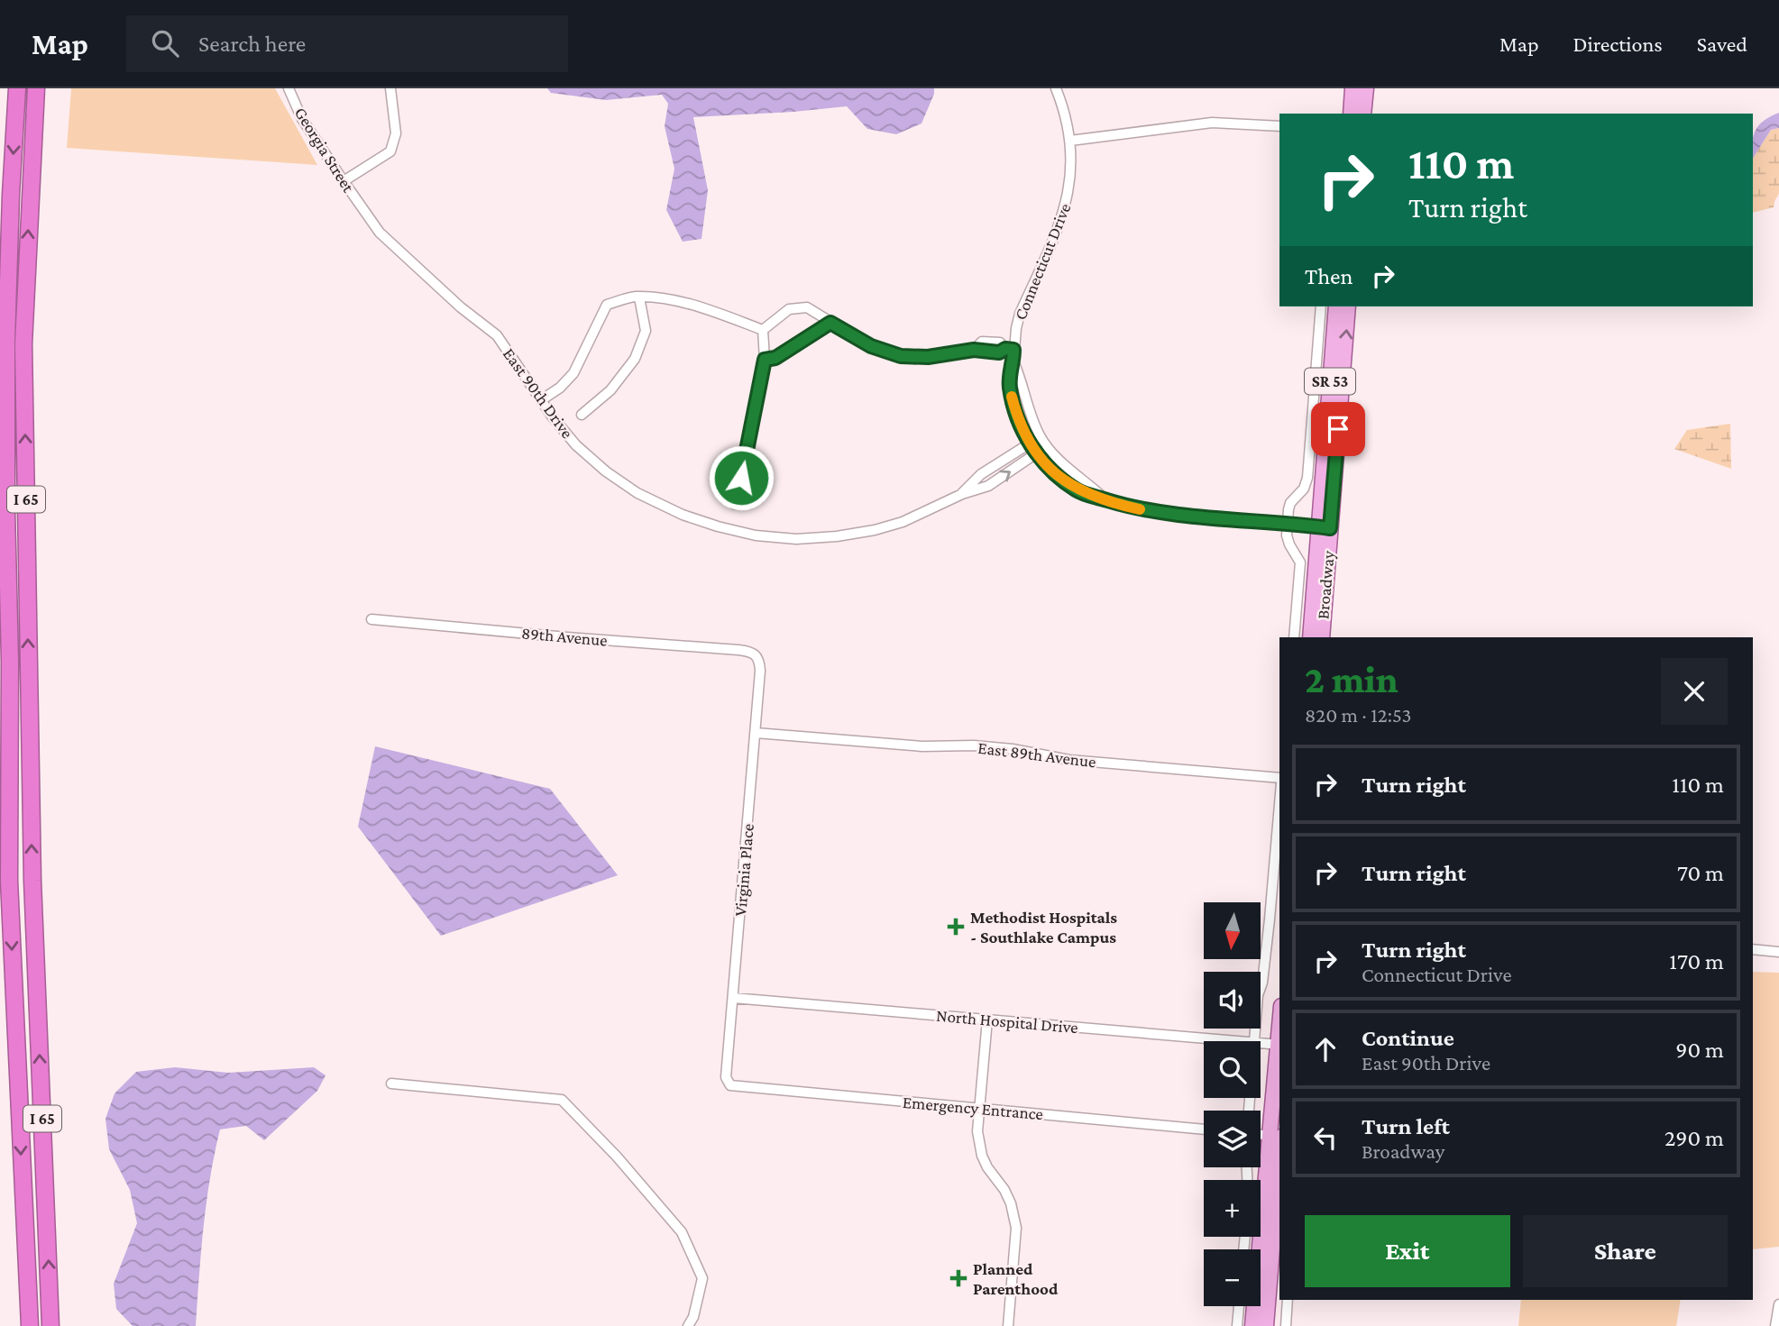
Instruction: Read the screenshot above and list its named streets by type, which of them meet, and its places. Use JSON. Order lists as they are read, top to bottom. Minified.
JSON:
{"streets":{"highway":["I 65"],"main road":["SR 53","Broadway"],"street":["Georgia Street","Connecticut Drive","East 90th Drive","89th Avenue","East 89th Avenue","Virginia Place","North Hospital Drive","Emergency Entrance"]},"crossings":[["Georgia Street","East 90th Drive"],["Connecticut Drive","East 90th Drive"],["89th Avenue","Virginia Place"],["East 89th Avenue","Virginia Place"],["Virginia Place","North Hospital Drive"],["Virginia Place","Emergency Entrance"]],"places":{"health":["Methodist Hospitals - Southlake Campus","Planned Parenthood"]},"north":"bottom","page":{"header":"Map","search":"Search here","nav":["Map","Directions","Saved"],"turn":["110 m","Turn right"],"then":"Then","heading":["2 min","820 m · 12:53"],"list":[{"name":"Turn right","value":"110 m"},{"name":"Turn right","value":"70 m"},{"name":"Turn right","note":"Connecticut Drive","value":"170 m"},{"name":"Continue","note":"East 90th Drive","value":"90 m"},{"name":"Turn left","note":"Broadway","value":"290 m"}],"map_buttons":["+","−"],"buttons":["Exit","Share"]}}
